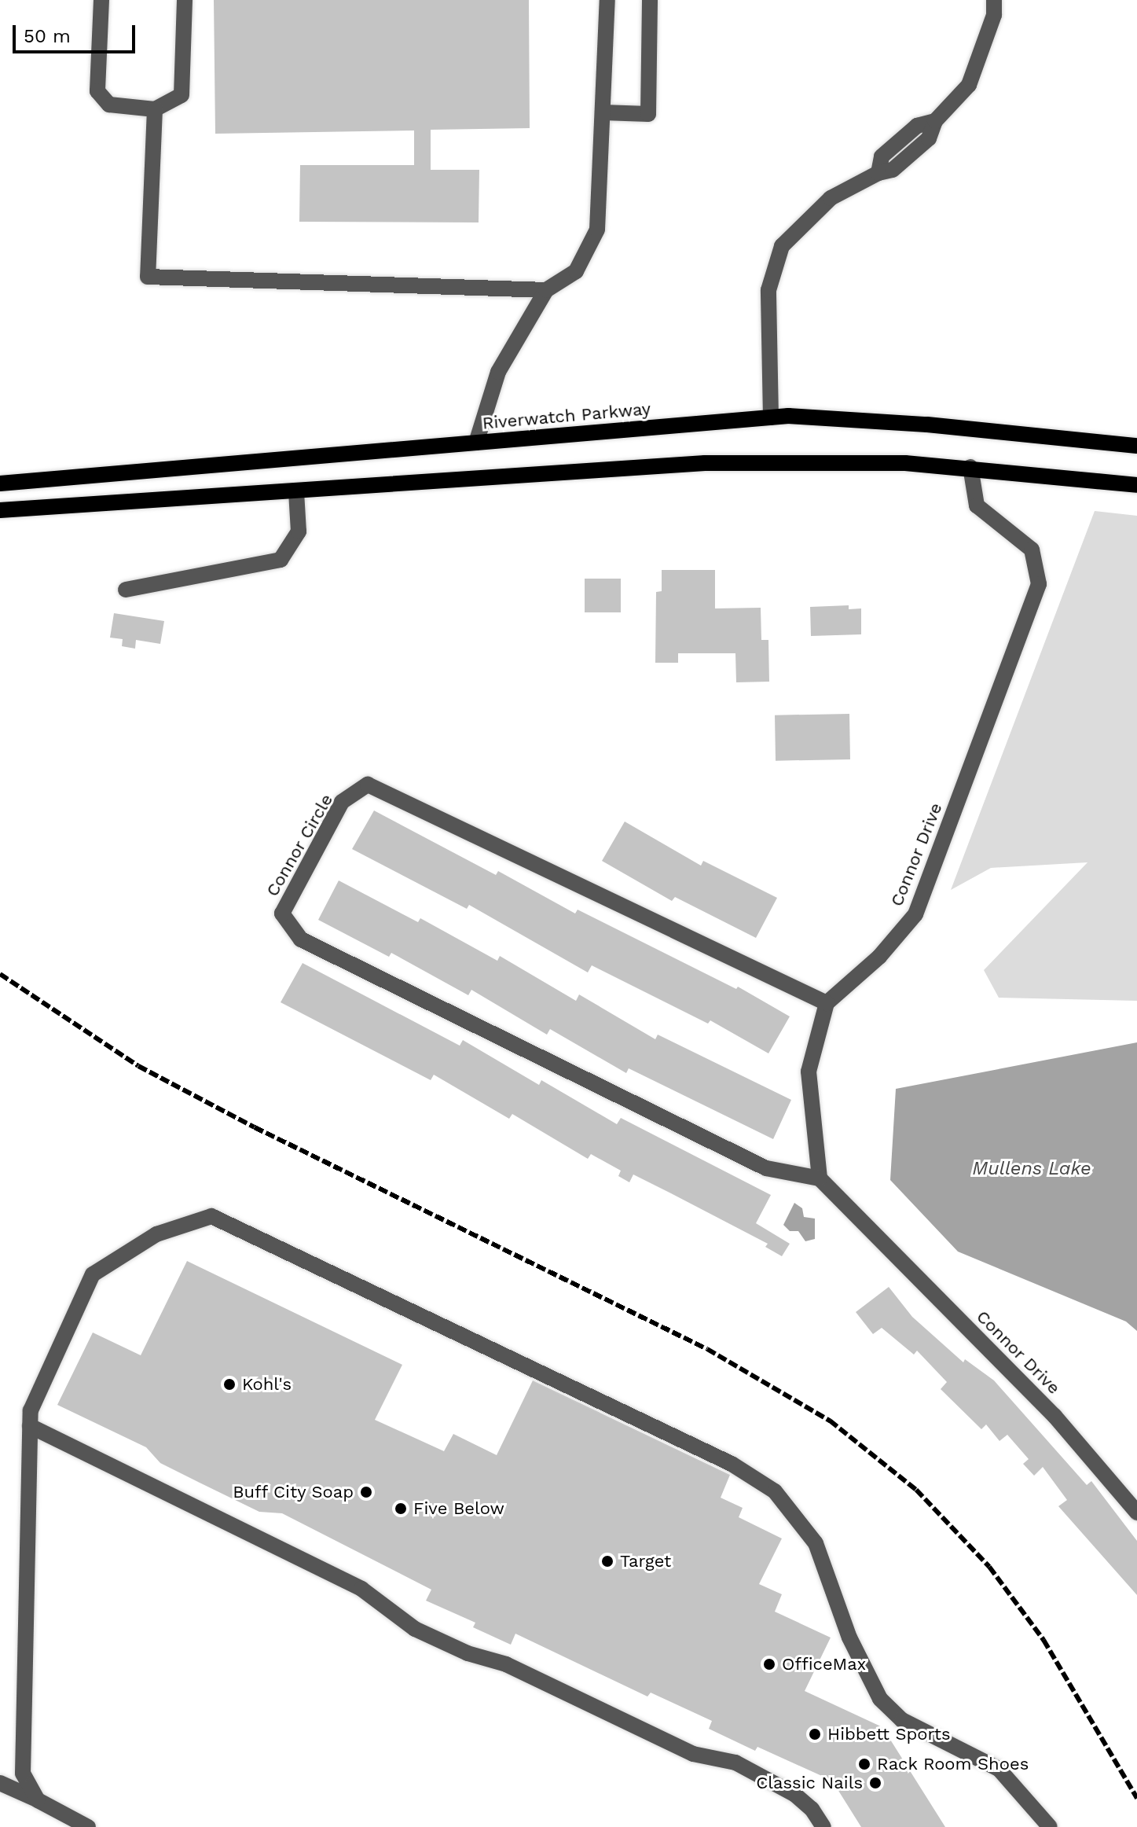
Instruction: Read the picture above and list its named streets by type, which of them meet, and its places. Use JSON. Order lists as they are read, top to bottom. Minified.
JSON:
{"streets":{"main road":["Riverwatch Parkway"],"street":["Connor Circle","Connor Drive"]},"crossings":[["Connor Circle","Connor Drive"]],"water":["Mullens Lake"],"places":["Kohl's","Buff City Soap","Five Below","Target","OfficeMax","Hibbett Sports","Rack Room Shoes","Classic Nails"],"scale_bar":"50 m"}
